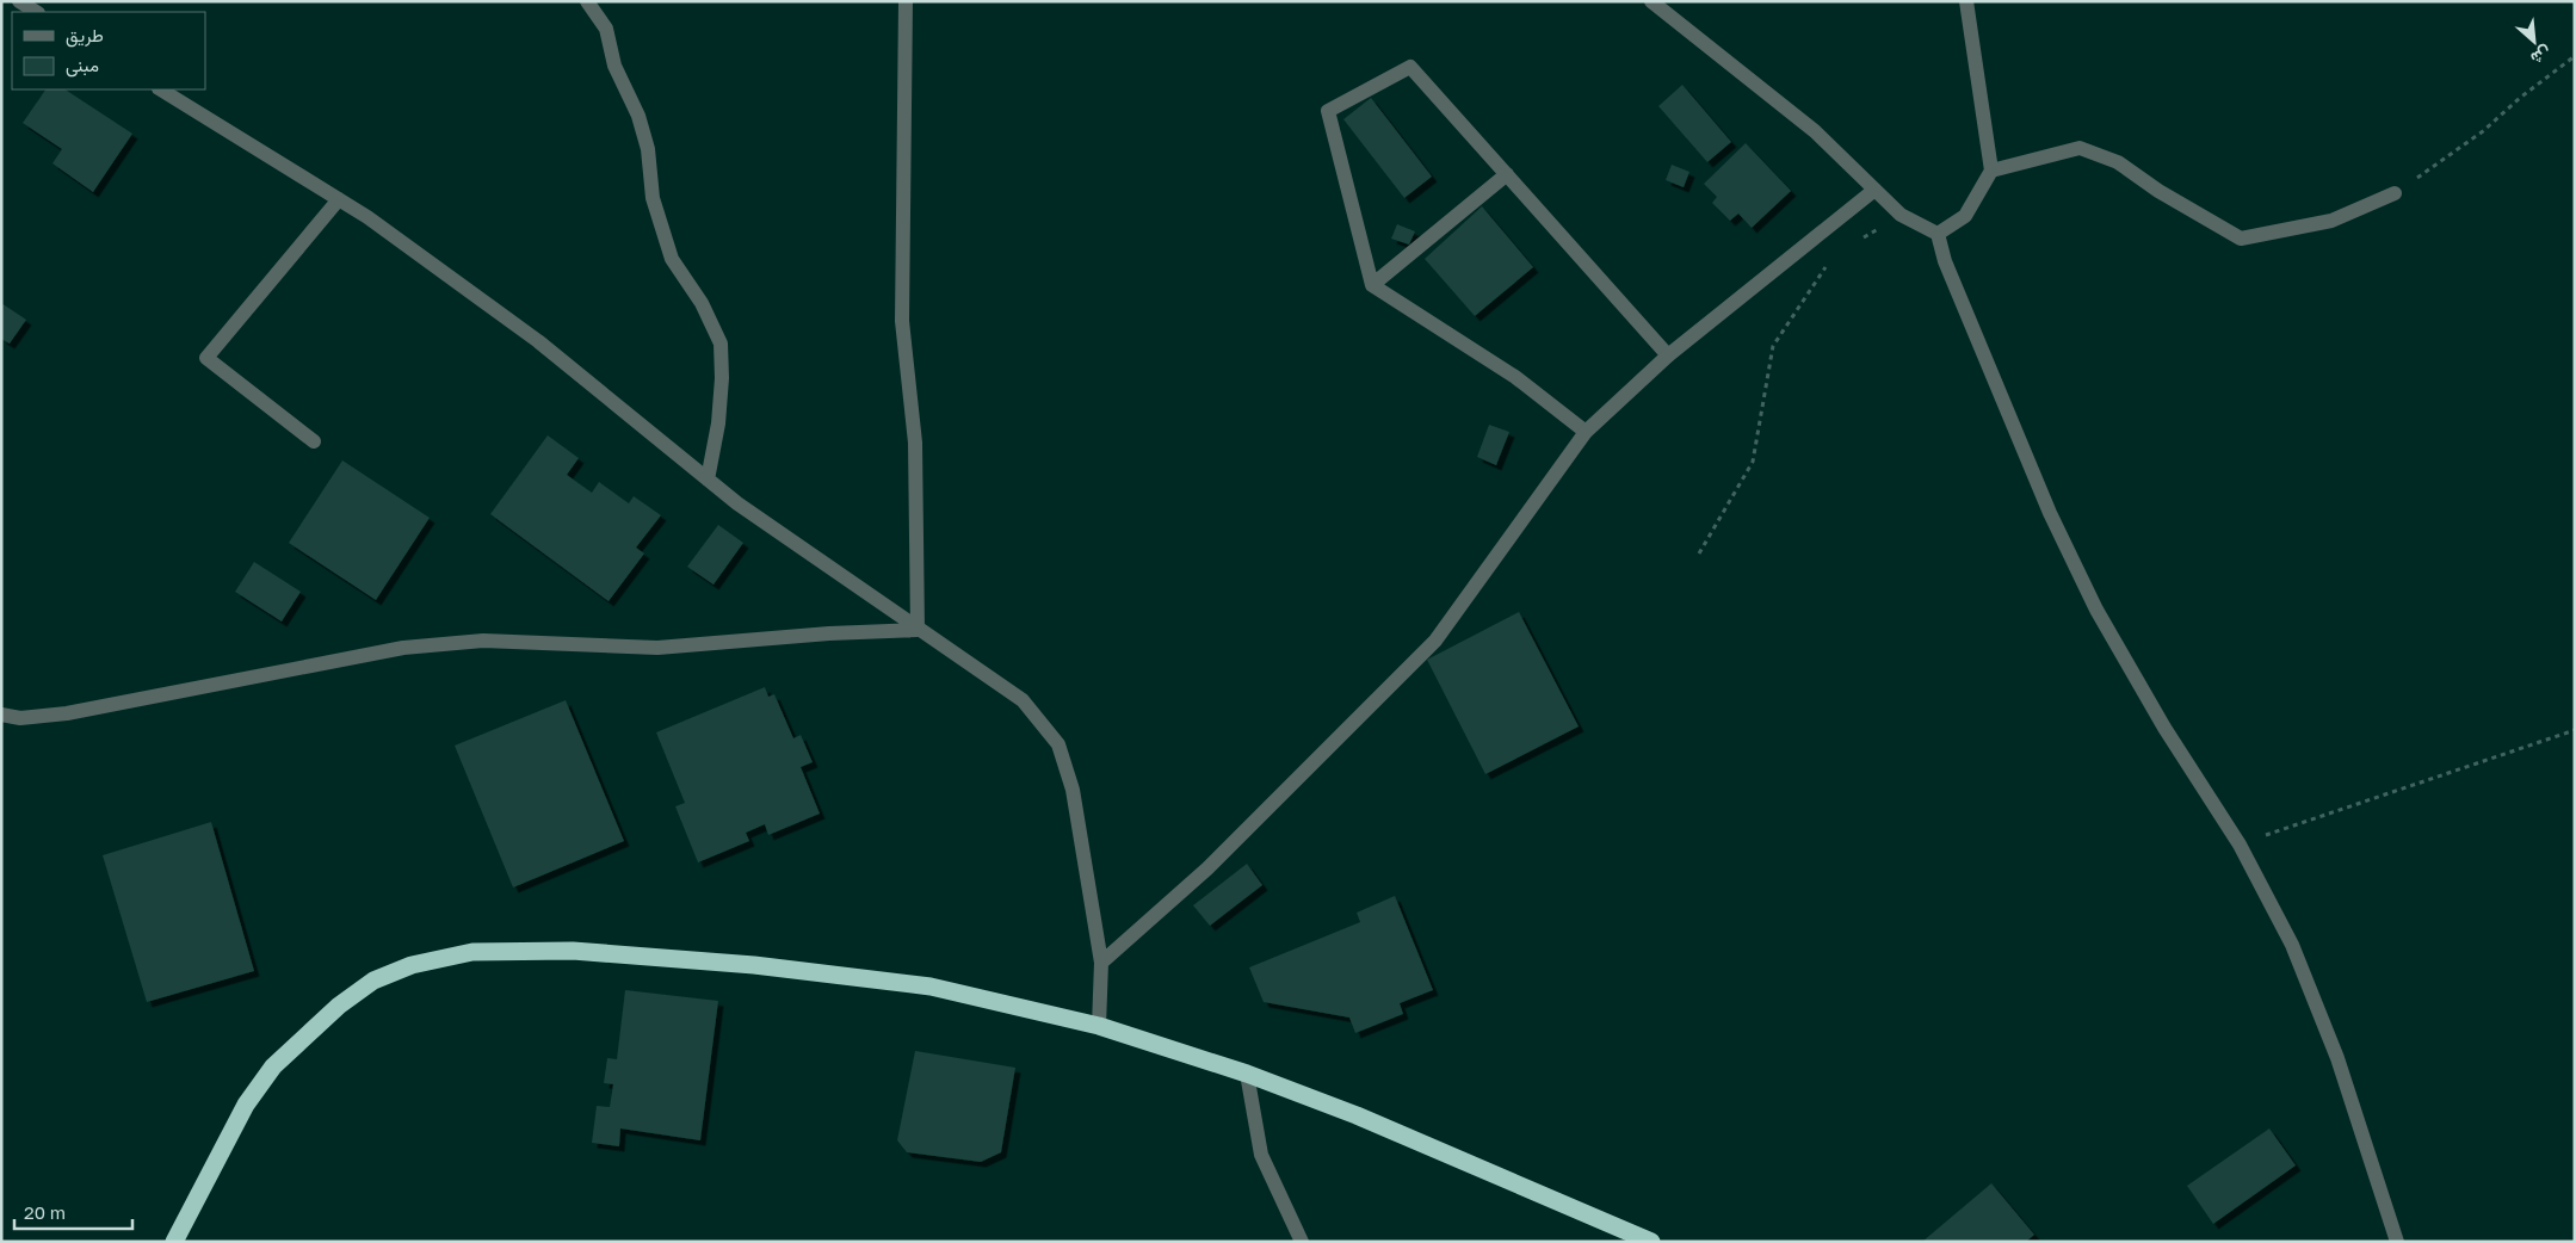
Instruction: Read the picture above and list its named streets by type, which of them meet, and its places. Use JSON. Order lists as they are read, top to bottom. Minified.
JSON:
{"legend":["طريق","مبنى"],"scale_bar":"20 m","north":"bottom right"}
